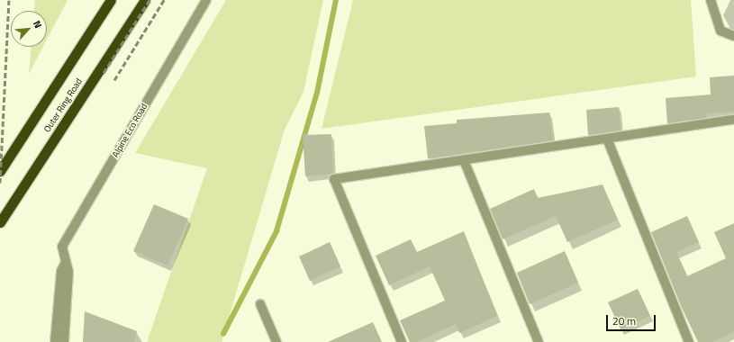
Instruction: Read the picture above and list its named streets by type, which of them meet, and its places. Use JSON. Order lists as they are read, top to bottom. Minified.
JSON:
{"streets":{"highway":["Outer Ring Road"],"street":["Alpine Eco Road"]},"scale_bar":"20 m","north":"top right"}
